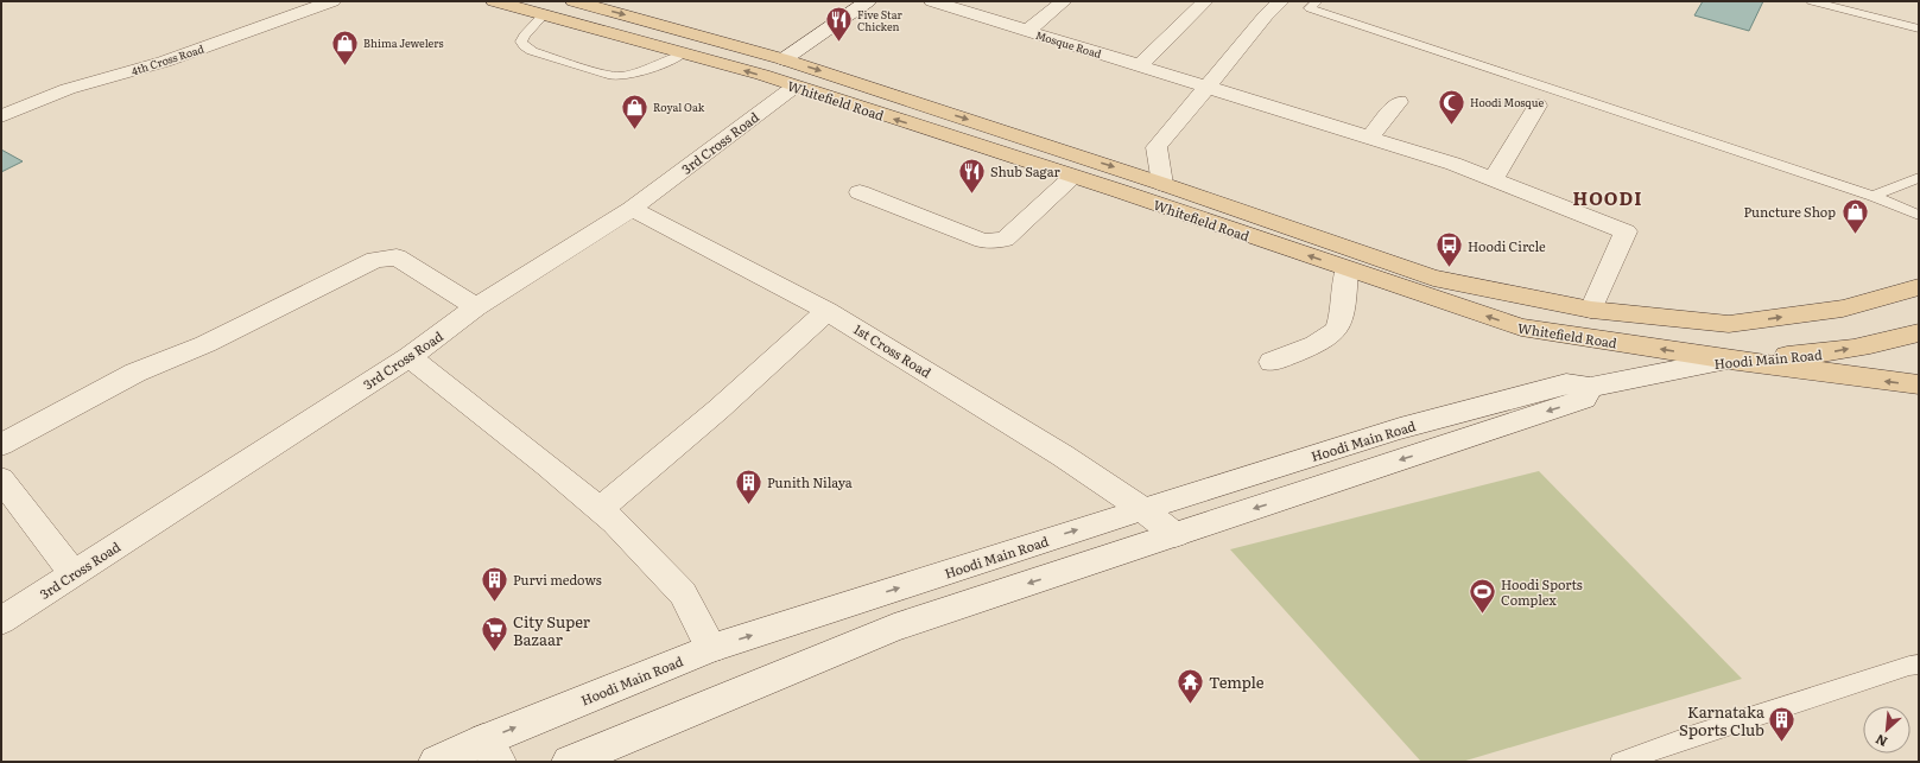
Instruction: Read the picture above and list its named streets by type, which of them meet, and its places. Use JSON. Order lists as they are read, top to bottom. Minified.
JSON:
{"streets":{"main road":["Whitefield Road","Hoodi Main Road"],"street":["Mosque Road","4th Cross Road","3rd Cross Road","1st Cross Road"]},"crossings":[["Mosque Road","Whitefield Road"],["Whitefield Road","3rd Cross Road"],["Whitefield Road","Hoodi Main Road"],["3rd Cross Road","1st Cross Road"],["1st Cross Road","Hoodi Main Road"]],"one_way":["Hoodi Main Road"],"districts":["HOODI"],"places":{"restaurant":["Five Star Chicken","Shub Sagar"],"shop":["Bhima Jewelers","Royal Oak","Puncture Shop"],"mosque":["Hoodi Mosque"],"bus stop":["Hoodi Circle"],"building":["Punith Nilaya","Purvi medows","Karnataka Sports Club"],"sports":["Hoodi Sports Complex"],"supermarket":["City Super Bazaar"],"temple":["Temple"]},"north":"bottom left"}
